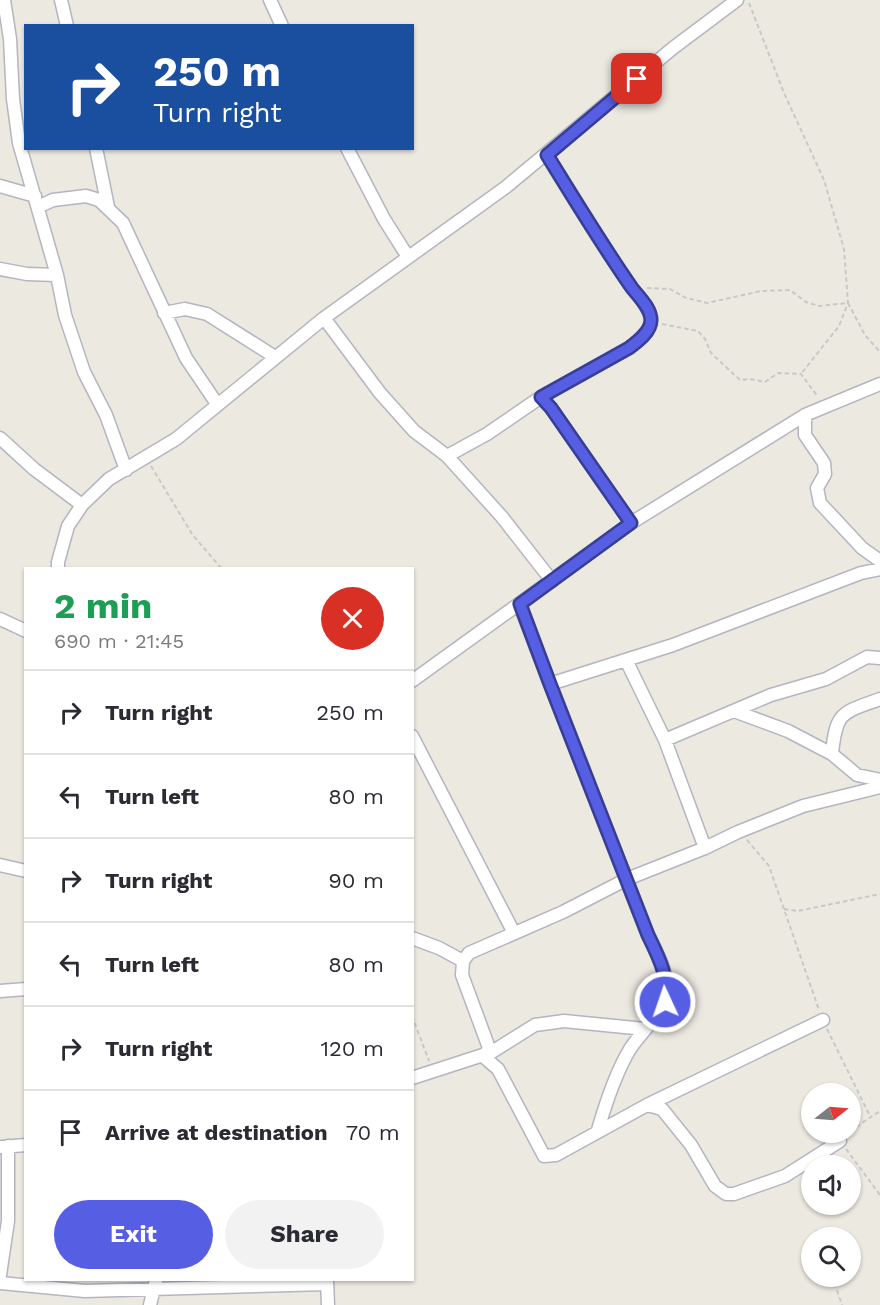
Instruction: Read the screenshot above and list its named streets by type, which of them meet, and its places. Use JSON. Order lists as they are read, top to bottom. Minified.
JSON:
{"north":"right","page":{"turn":["250 m","Turn right"],"heading":["2 min","690 m · 21:45"],"list":[{"name":"Turn right","value":"250 m"},{"name":"Turn left","value":"80 m"},{"name":"Turn right","value":"90 m"},{"name":"Turn left","value":"80 m"},{"name":"Turn right","value":"120 m"},{"name":"Arrive at destination","value":"70 m"}],"buttons":["Exit","Share"]}}
